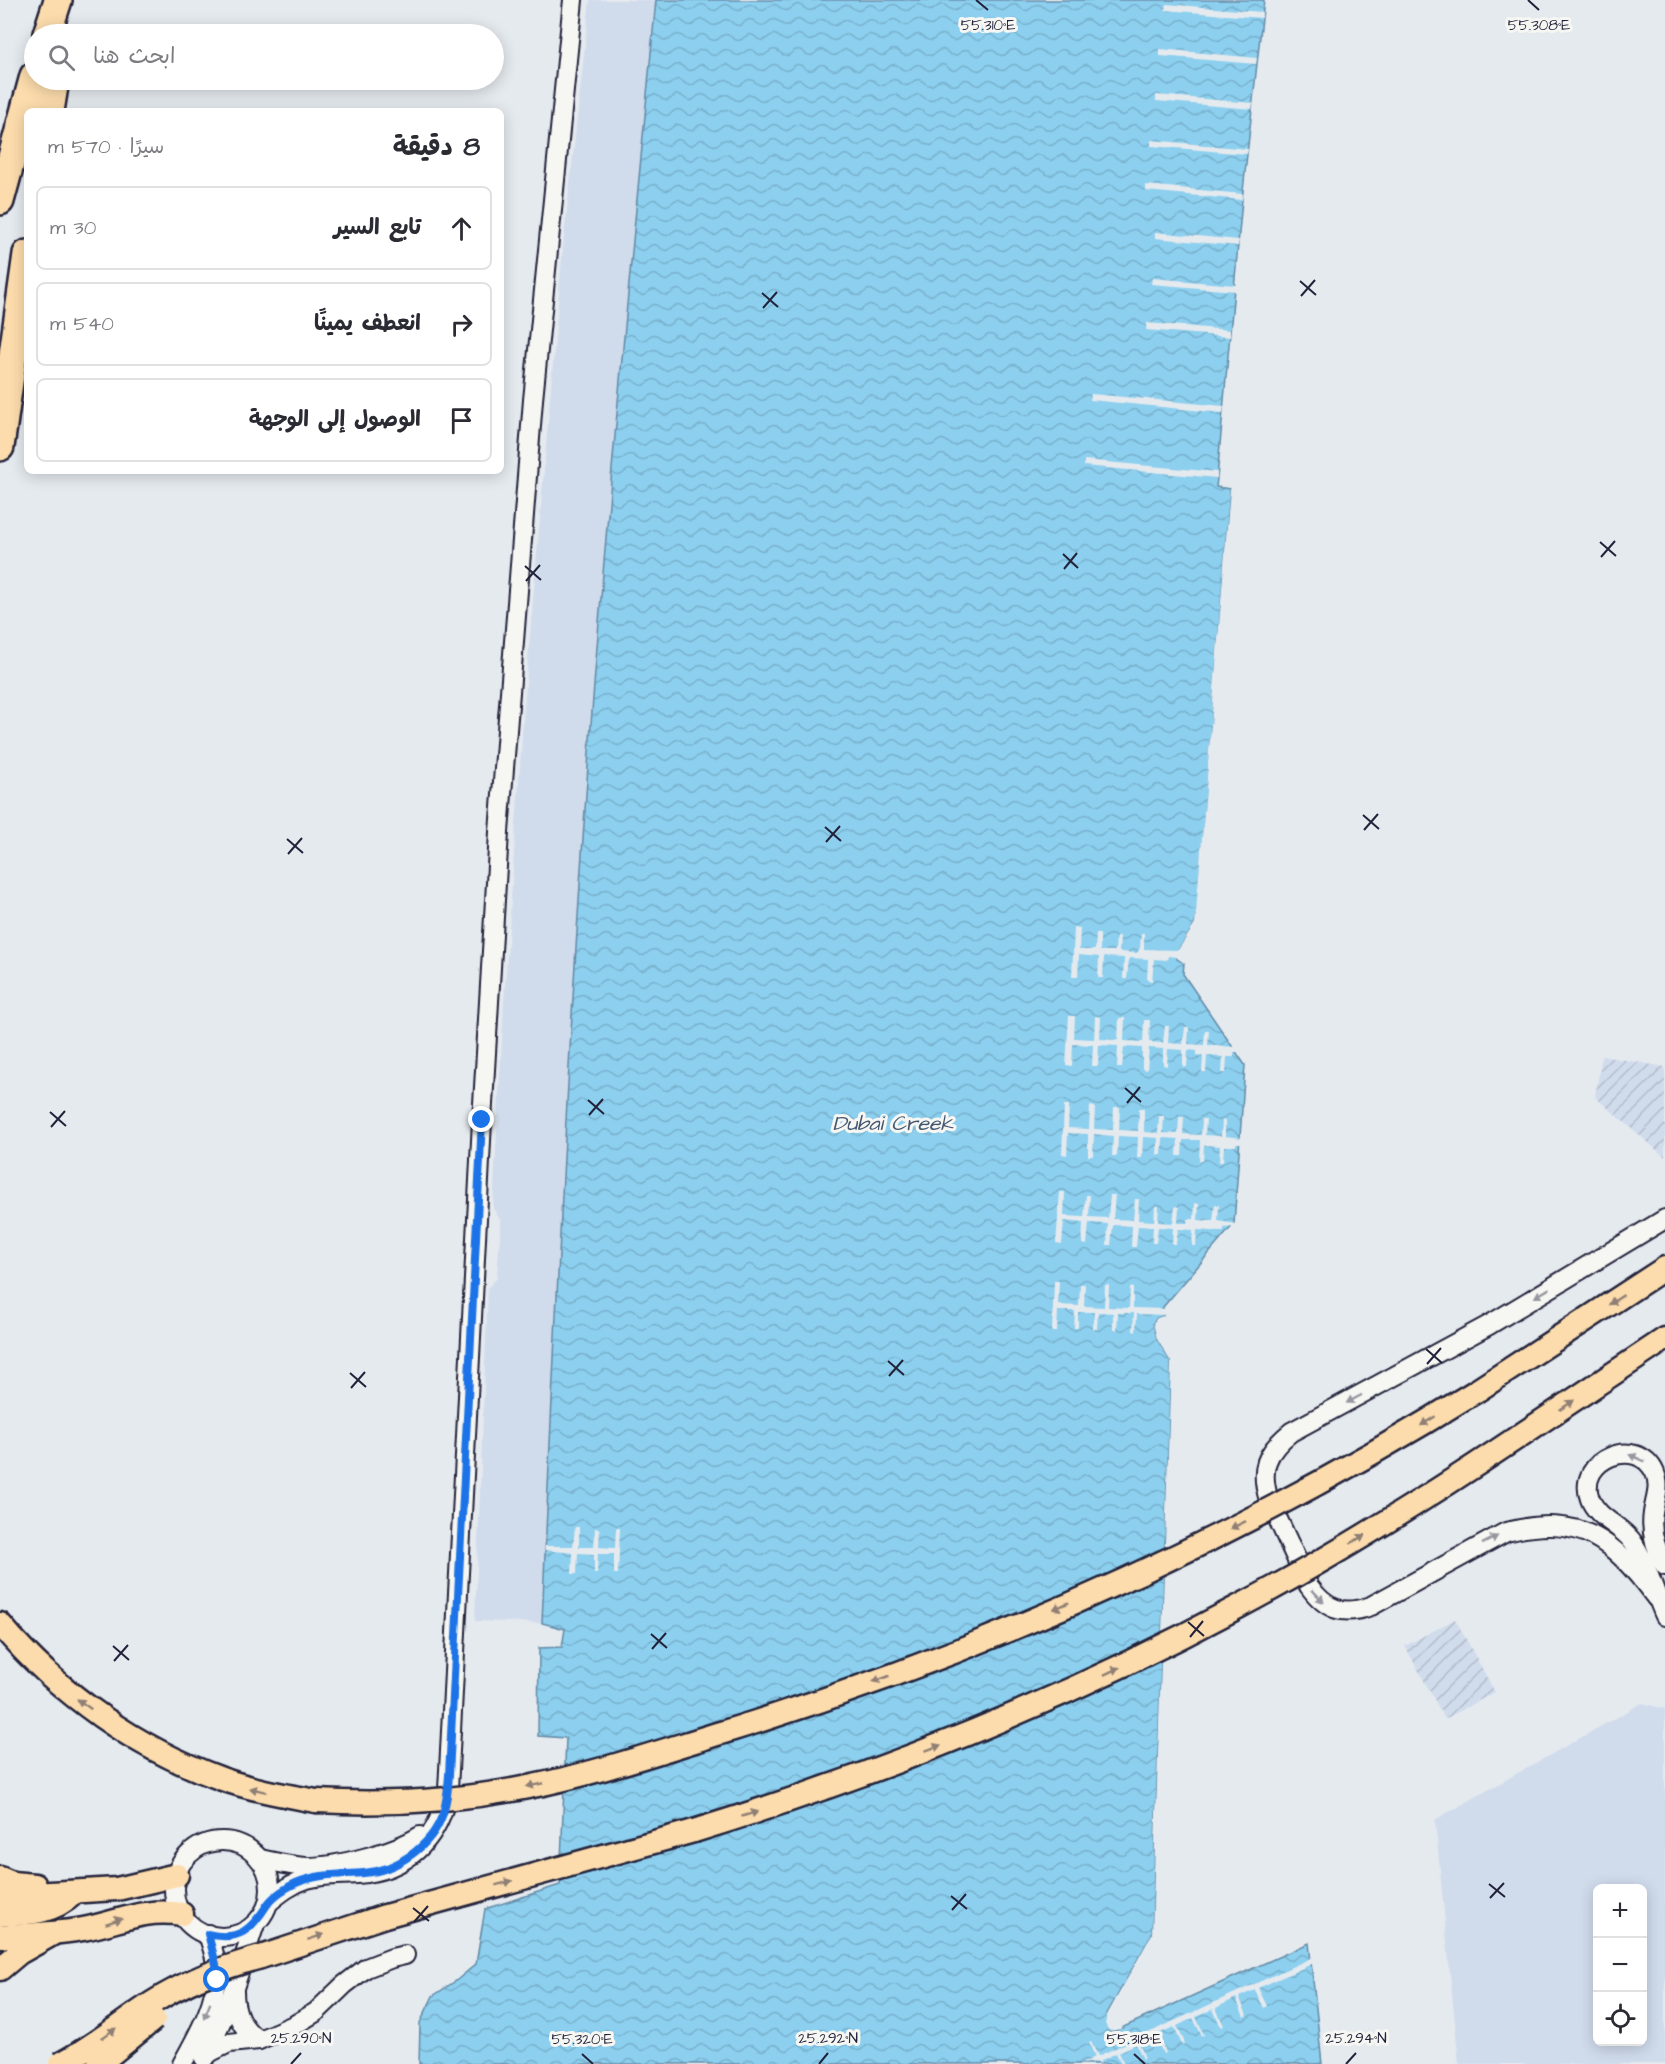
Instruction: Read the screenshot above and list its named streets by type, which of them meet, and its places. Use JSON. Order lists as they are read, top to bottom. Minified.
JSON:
{"water":["Dubai Creek"],"page":{"search":"ابحث هنا","heading":["8 دقيقة","سيرًا · 570 m"],"list":[["تابع السير","30 m"],["انعطف يمينًا","540 m"],"الوصول إلى الوجهة"],"map_buttons":["+","−"]},"coordinates":["55.310°E","55.308°E","25.290°N","25.292°N","25.294°N","55.320°E","55.318°E"]}
